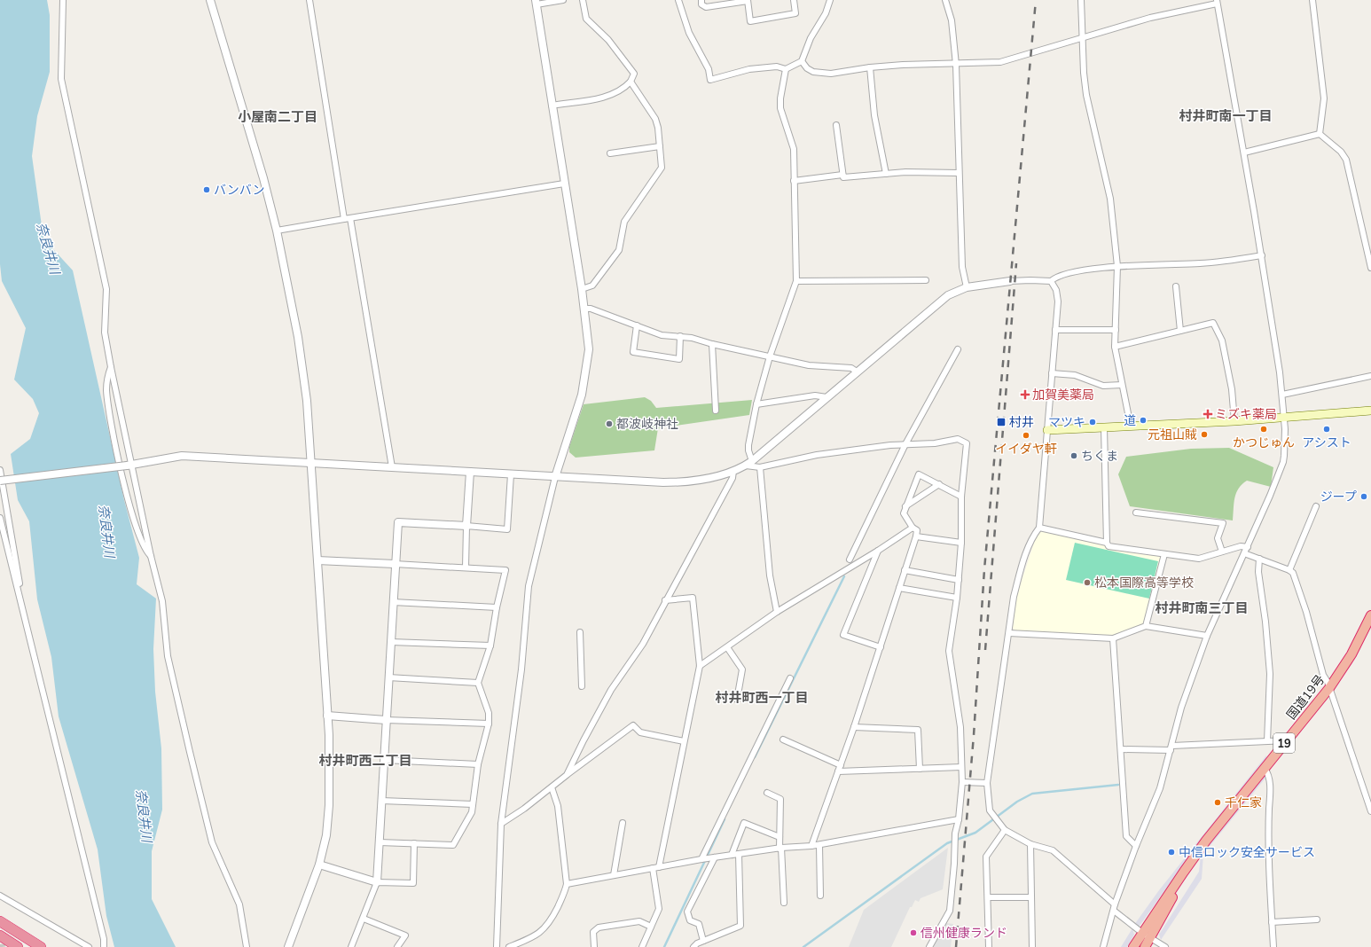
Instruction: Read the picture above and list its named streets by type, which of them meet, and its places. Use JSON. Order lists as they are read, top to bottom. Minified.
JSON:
{"streets":{"highway":["国道19号","19"]},"districts":["村井町南一丁目","小屋南二丁目","村井町南三丁目","村井町西一丁目","村井町西二丁目"],"water":["奈良井川"],"places":{"other":["バンバン","道","マツキ","都波岐神社","かつじゅん","アシスト","元祖山賊","イイダヤ軒","ちくま","ジープ","松本国際高等学校","千仁家","中信ロック安全サービス","信州健康ランド"],"health":["加賀美薬局","ミズキ薬局"],"transit":["村井"]}}
